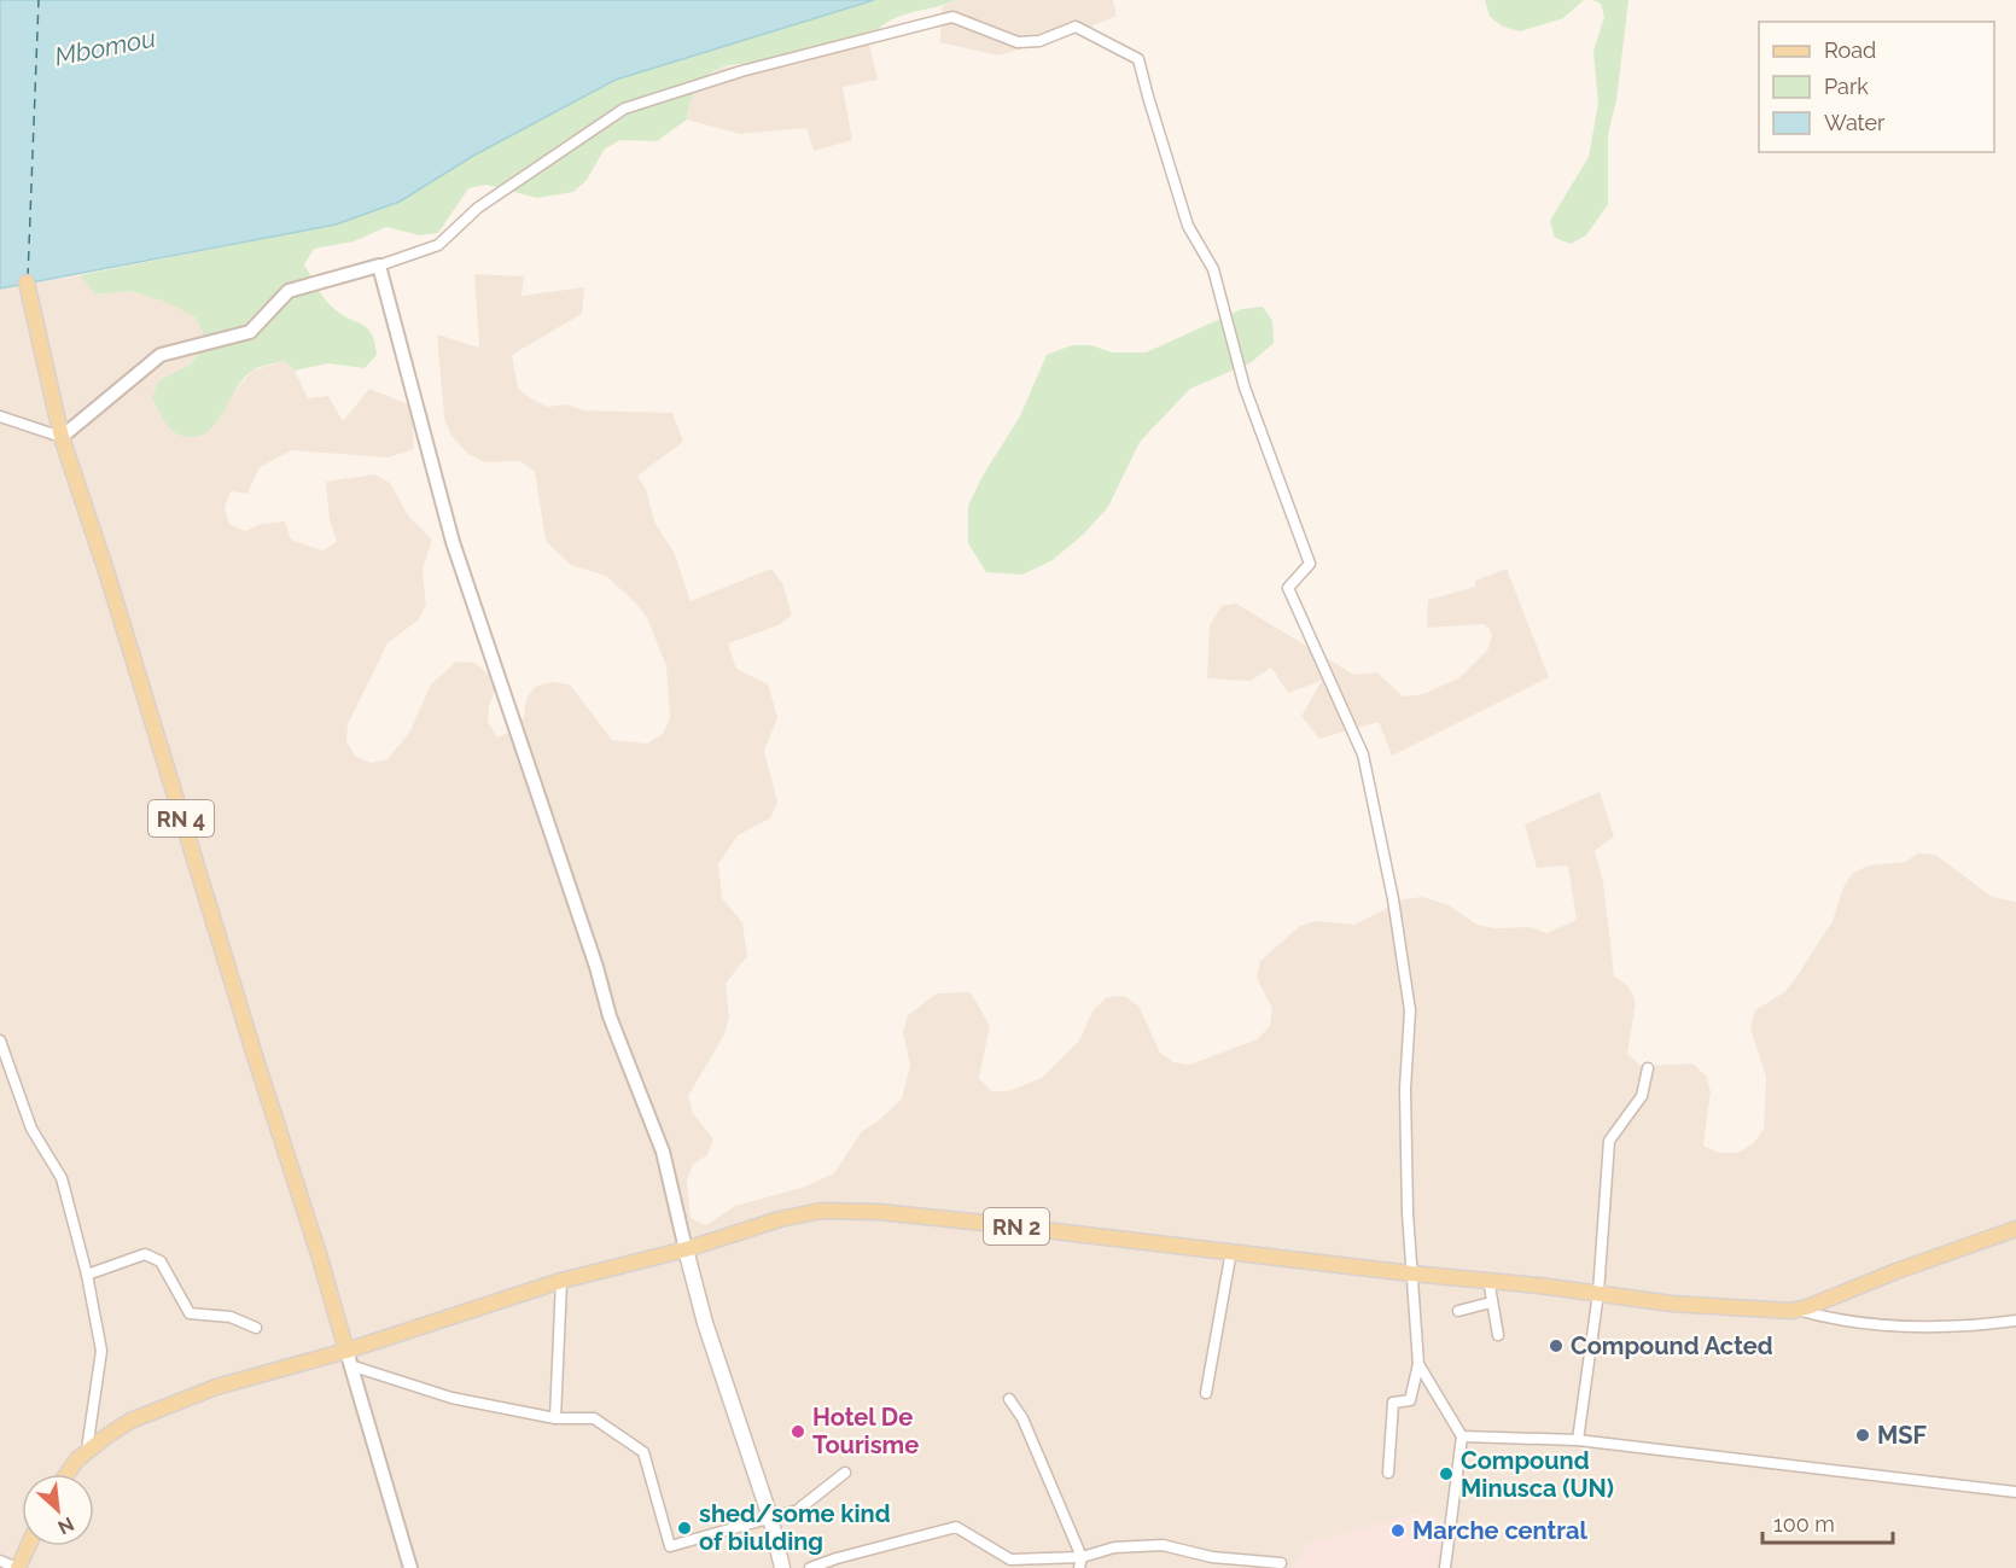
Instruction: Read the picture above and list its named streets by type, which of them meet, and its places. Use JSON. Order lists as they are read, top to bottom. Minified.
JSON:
{"streets":{"main road":["RN 4","RN 2"]},"crossings":[["RN 4","RN 2"]],"water":["Mbomou"],"places":["Compound Acted","Hotel De Tourisme","MSF","Compound Minusca (UN)","shed/some kind of biulding","Marche central"],"legend":["Road","Park","Water"],"scale_bar":"100 m","north":"bottom right"}
